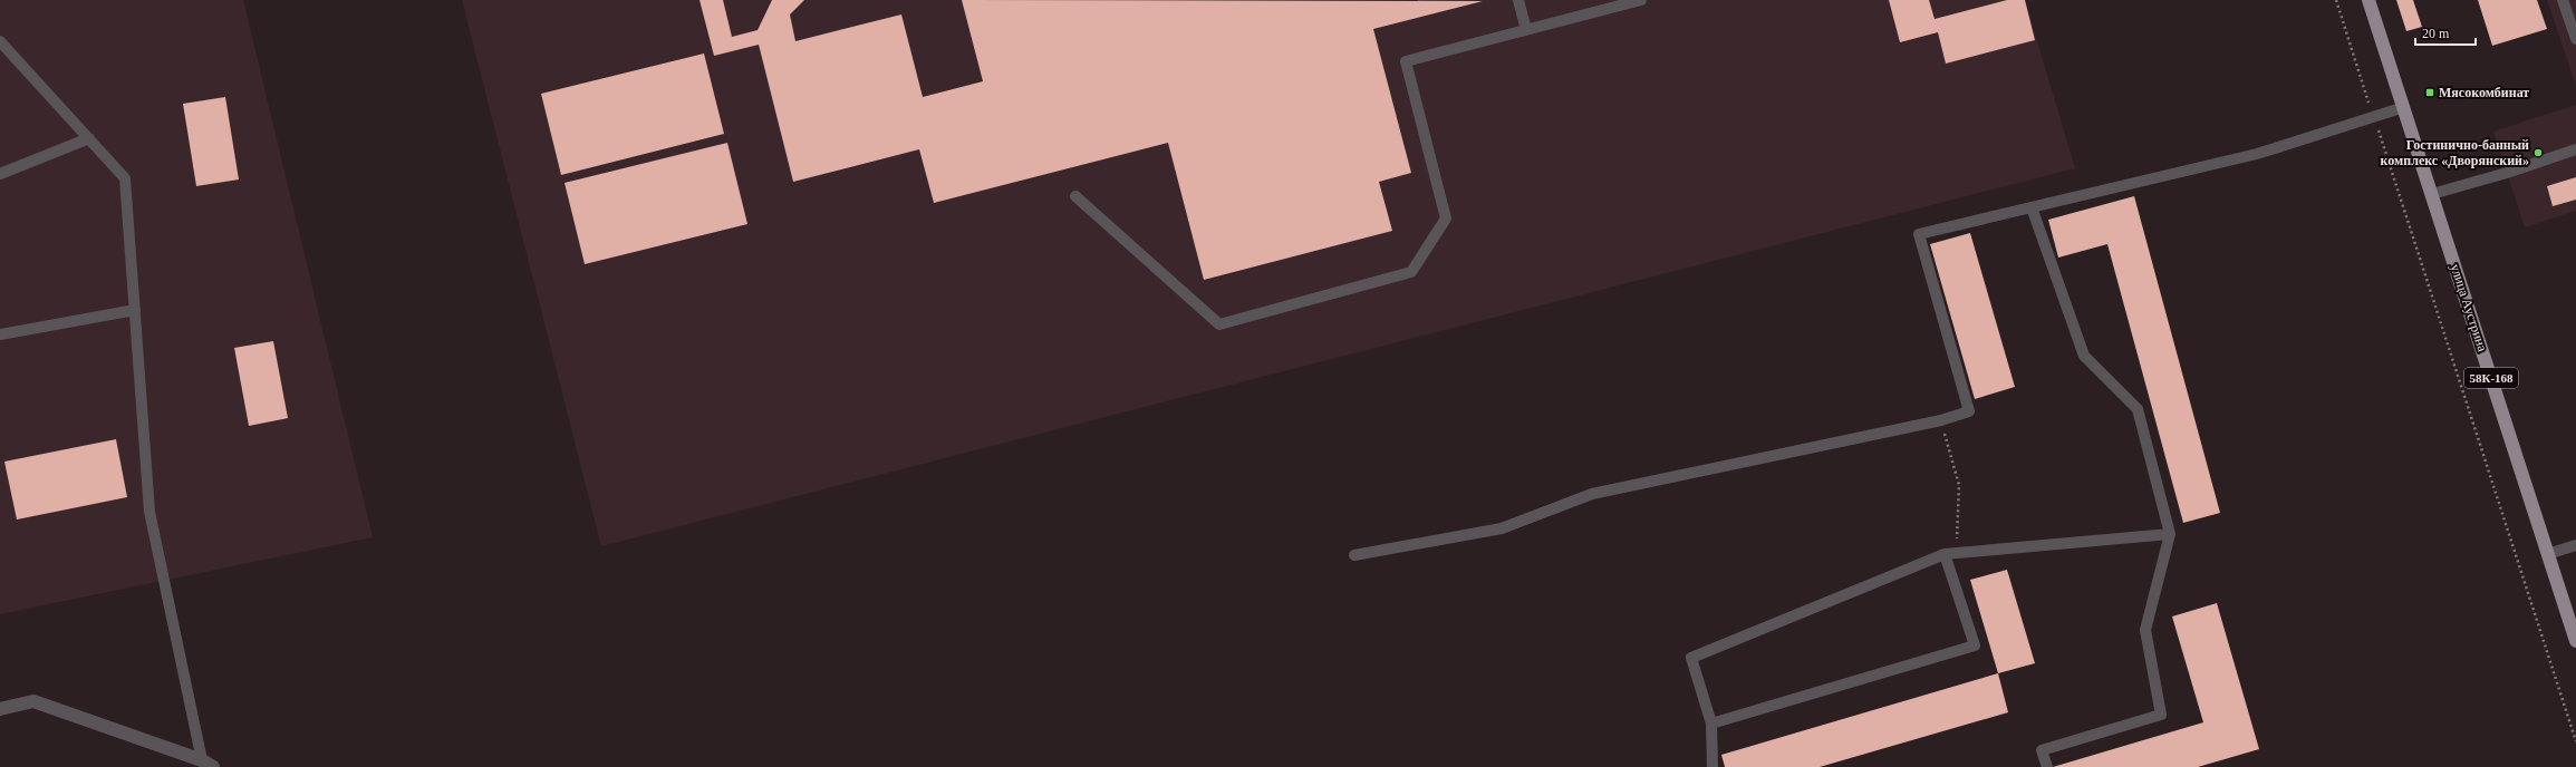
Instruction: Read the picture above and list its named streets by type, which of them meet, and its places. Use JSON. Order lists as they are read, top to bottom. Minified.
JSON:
{"streets":{"main road":["улица Аустрина","58К-168"]},"places":{"transit":["Мясокомбинат"],"other":["Гостинично-банный комплекс «Дворянский»"]},"scale_bar":"20 m"}
